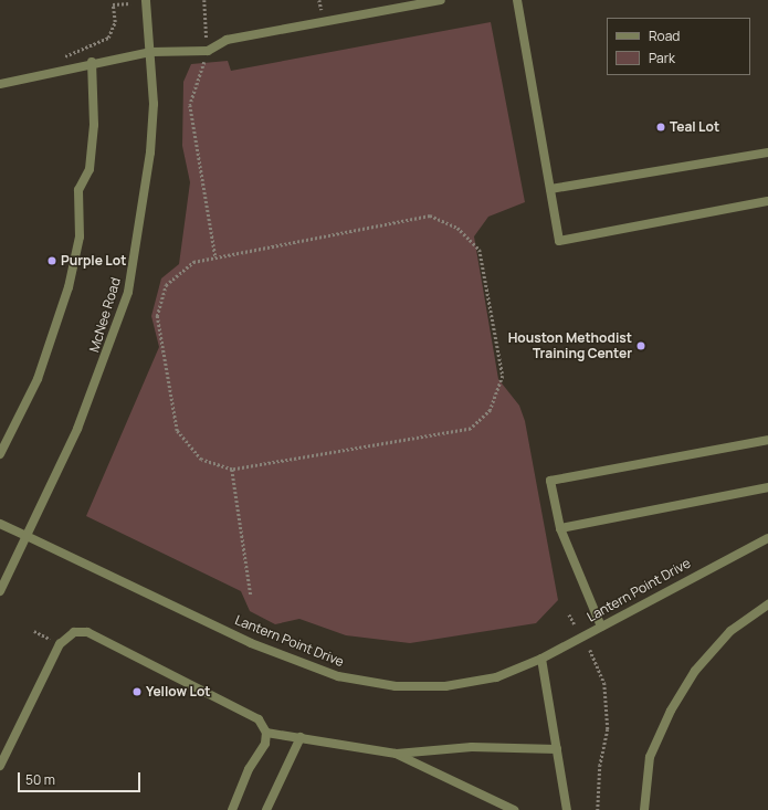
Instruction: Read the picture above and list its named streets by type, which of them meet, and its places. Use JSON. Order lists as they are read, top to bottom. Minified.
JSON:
{"streets":{"street":["McNee Road","Lantern Point Drive"]},"crossings":[["McNee Road","Lantern Point Drive"]],"places":["Teal Lot","Purple Lot","Houston Methodist Training Center","Yellow Lot"],"legend":["Road","Park"],"scale_bar":"50 m"}
